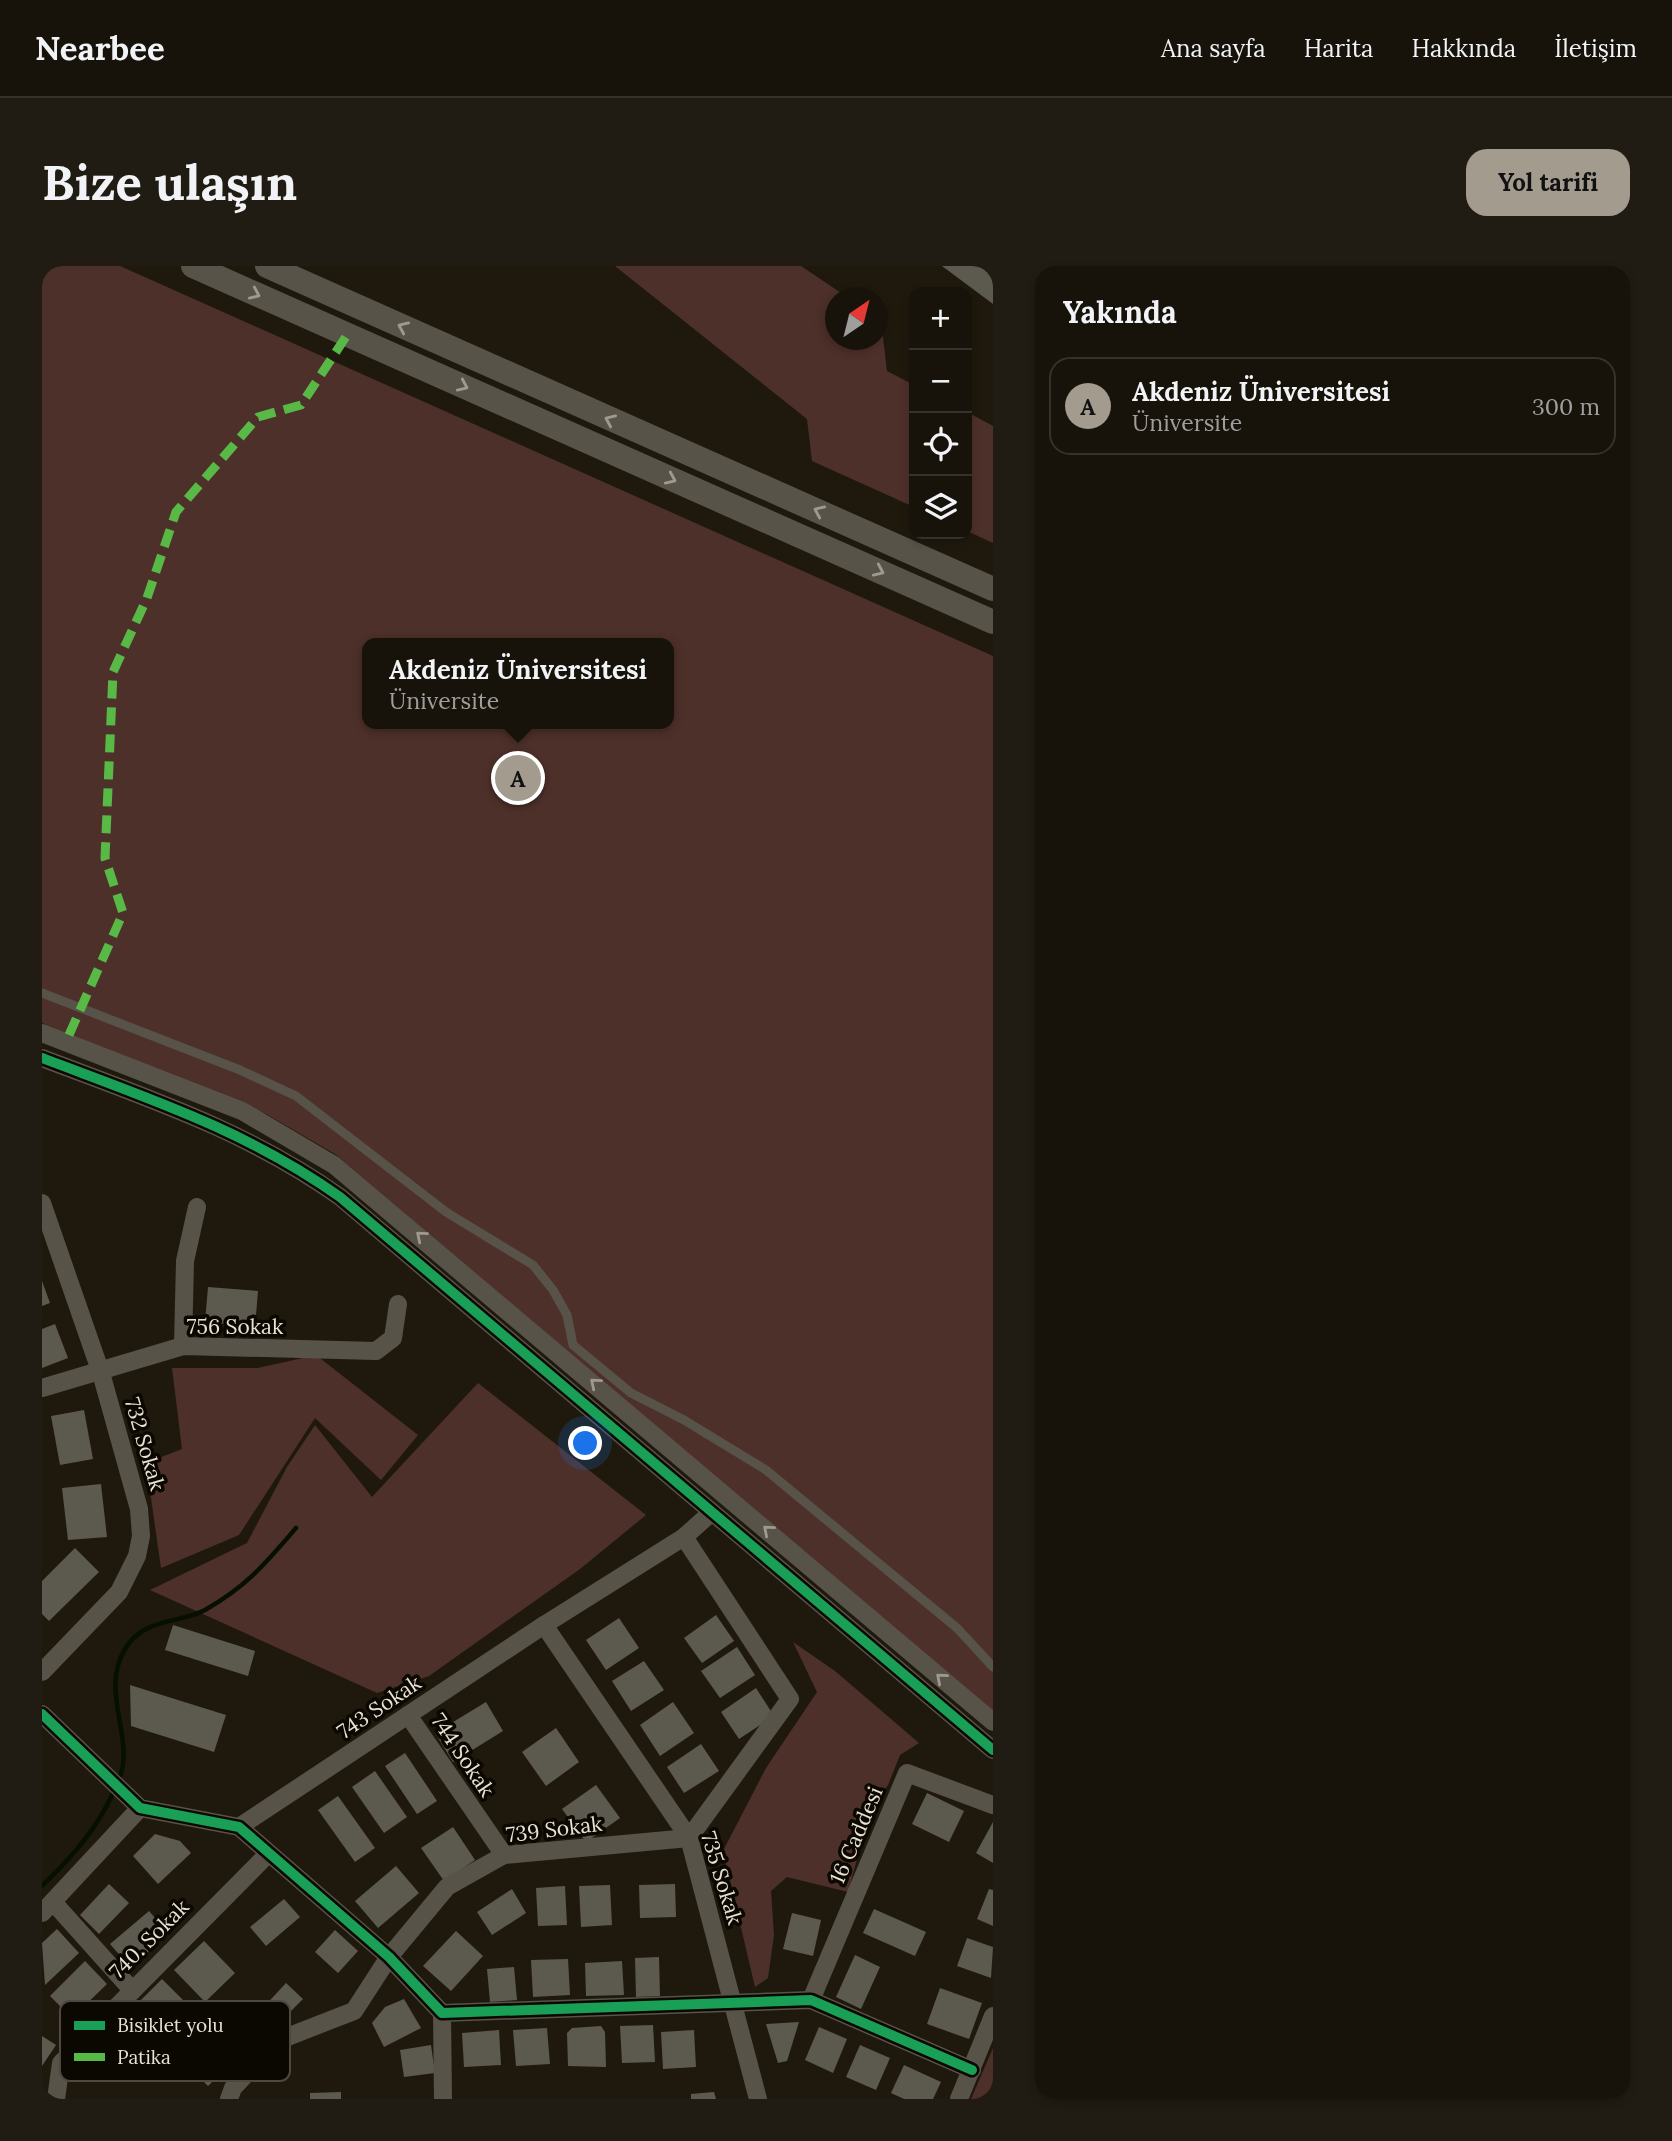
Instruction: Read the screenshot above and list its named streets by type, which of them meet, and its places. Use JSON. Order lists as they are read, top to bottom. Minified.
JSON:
{"streets":{"street":["756 Sokak","732 Sokak","743 Sokak","744 Sokak","739 Sokak","16 Caddesi","735 Sokak","740. Sokak"]},"crossings":[["756 Sokak","732 Sokak"],["743 Sokak","744 Sokak"],["743 Sokak","735 Sokak"],["744 Sokak","739 Sokak"],["739 Sokak","735 Sokak"]],"legend":["Bisiklet yolu","Patika"],"north":"top right","page":{"header":"Nearbee","nav":["Ana sayfa","Harita","Hakkında","İletişim"],"buttons":"Yol tarifi","title":"Bize ulaşın","heading":"Yakında","map_buttons":["+","−"],"list":[{"mark":"A","name":"Akdeniz Üniversitesi","note":"Üniversite","value":"300 m"}],"popup":["Akdeniz Üniversitesi","Üniversite"],"pins":"A"}}
